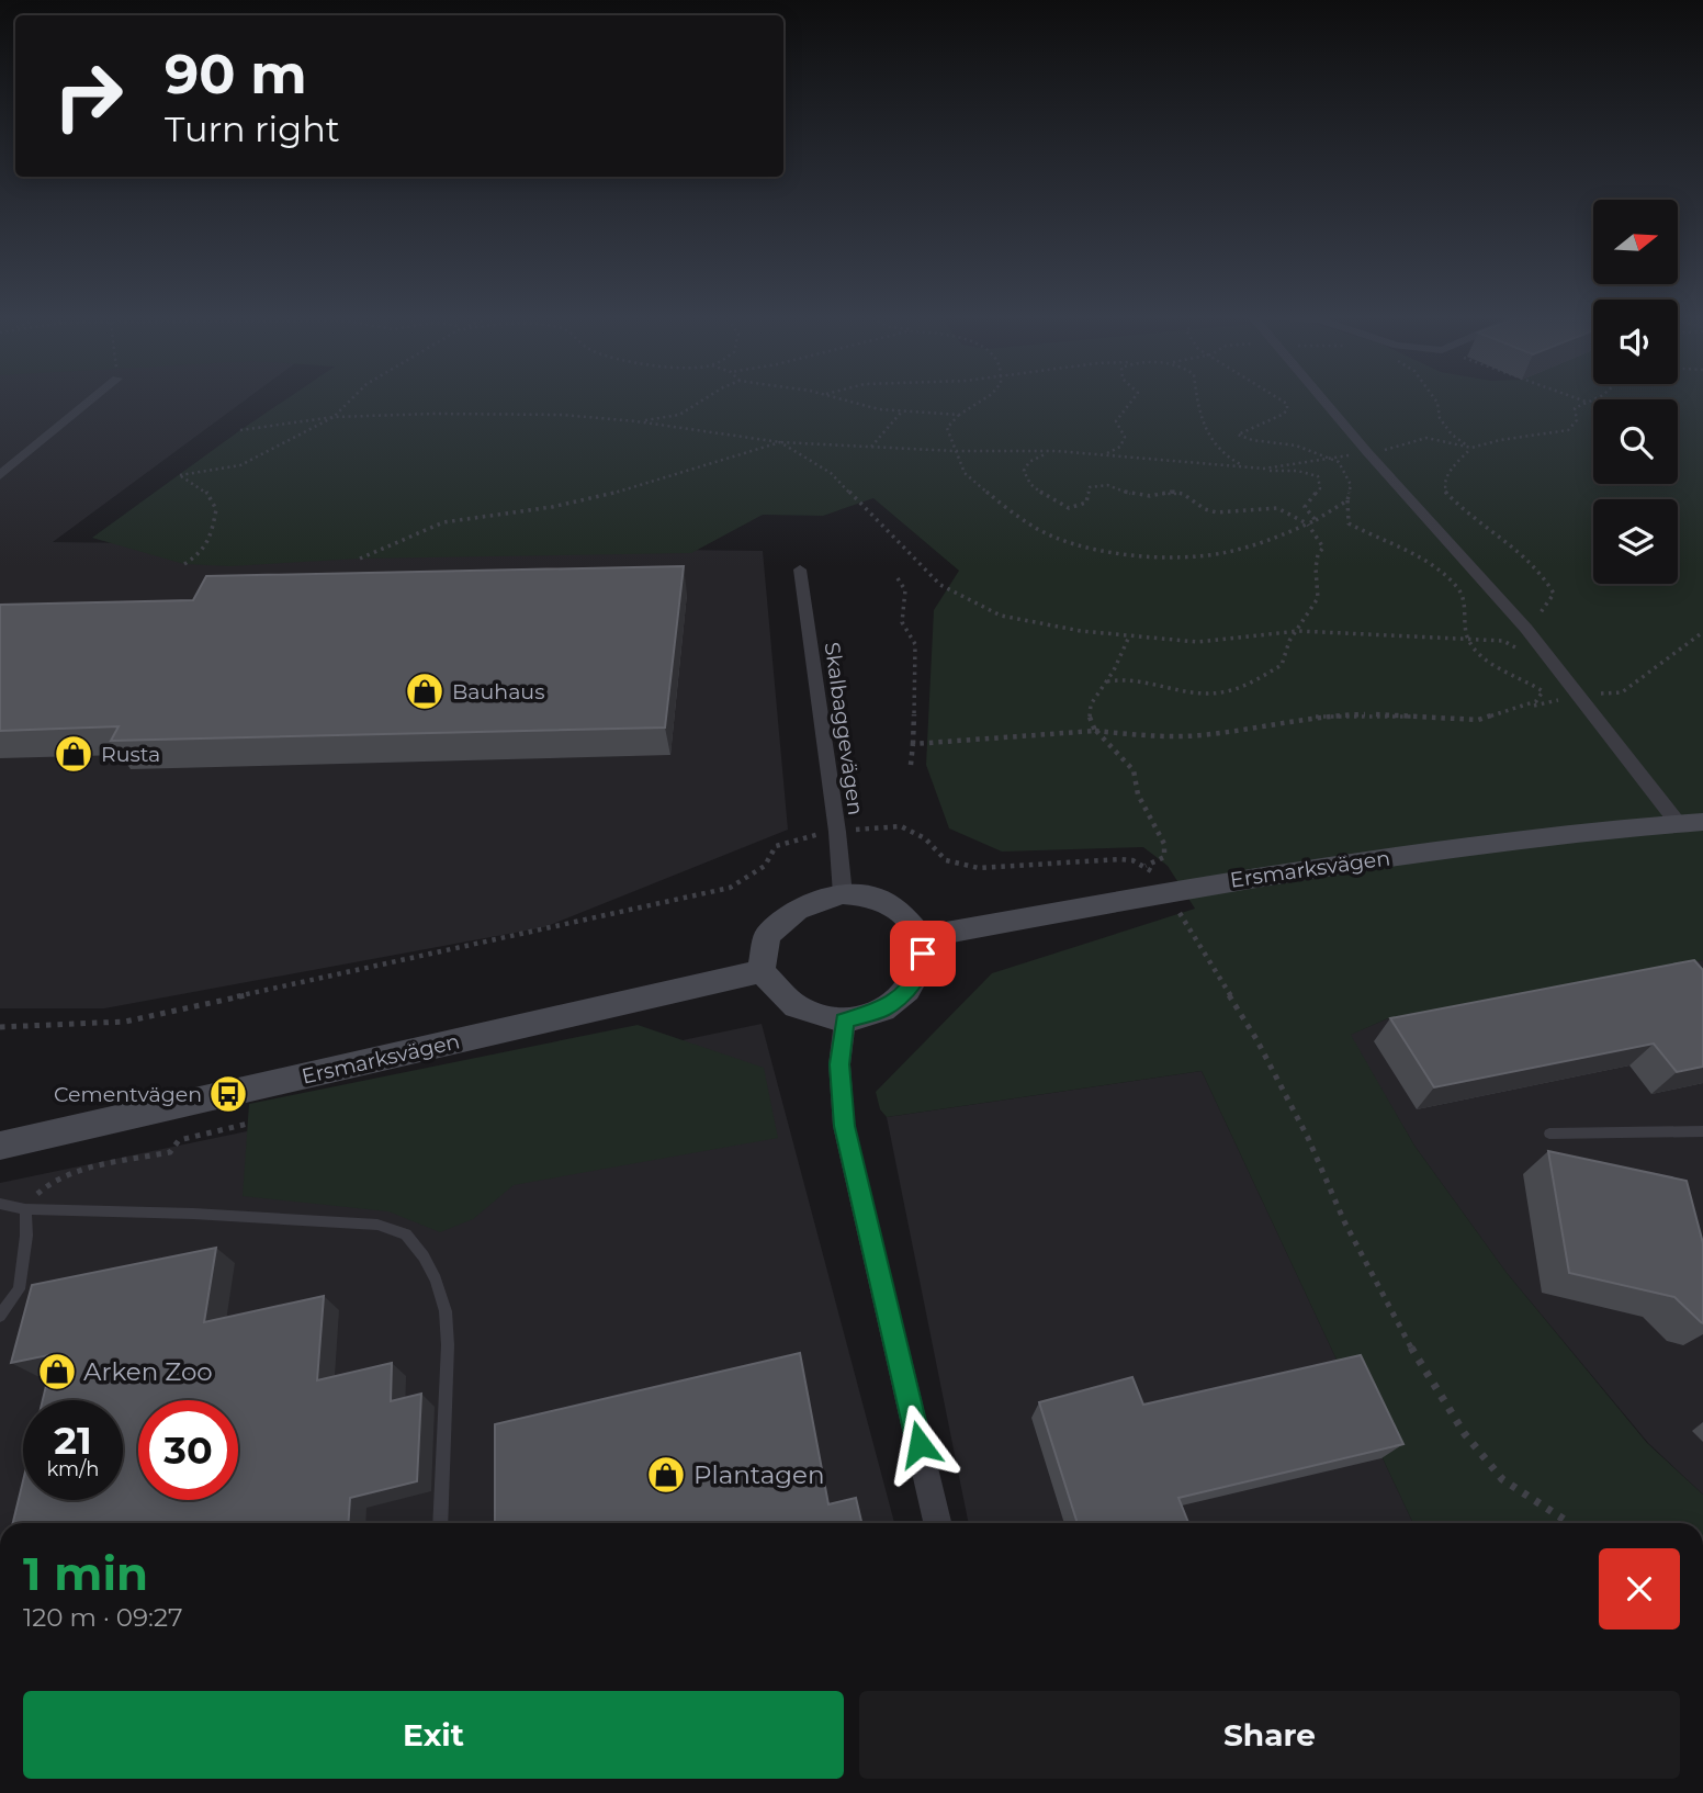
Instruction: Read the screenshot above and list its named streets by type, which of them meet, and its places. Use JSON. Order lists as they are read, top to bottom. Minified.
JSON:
{"streets":{"main road":["Ersmarksvägen"],"street":["Skalbaggevägen"]},"crossings":[["Skalbaggevägen","Ersmarksvägen"]],"places":{"shop":["Bauhaus","Rusta","Arken Zoo","Plantagen"],"bus stop":["Cementvägen"]},"north":"right","page":{"turn":["90 m","Turn right"],"speed":"21 km/h","limit":"30","heading":["1 min","120 m · 09:27"],"buttons":["Exit","Share"]}}
